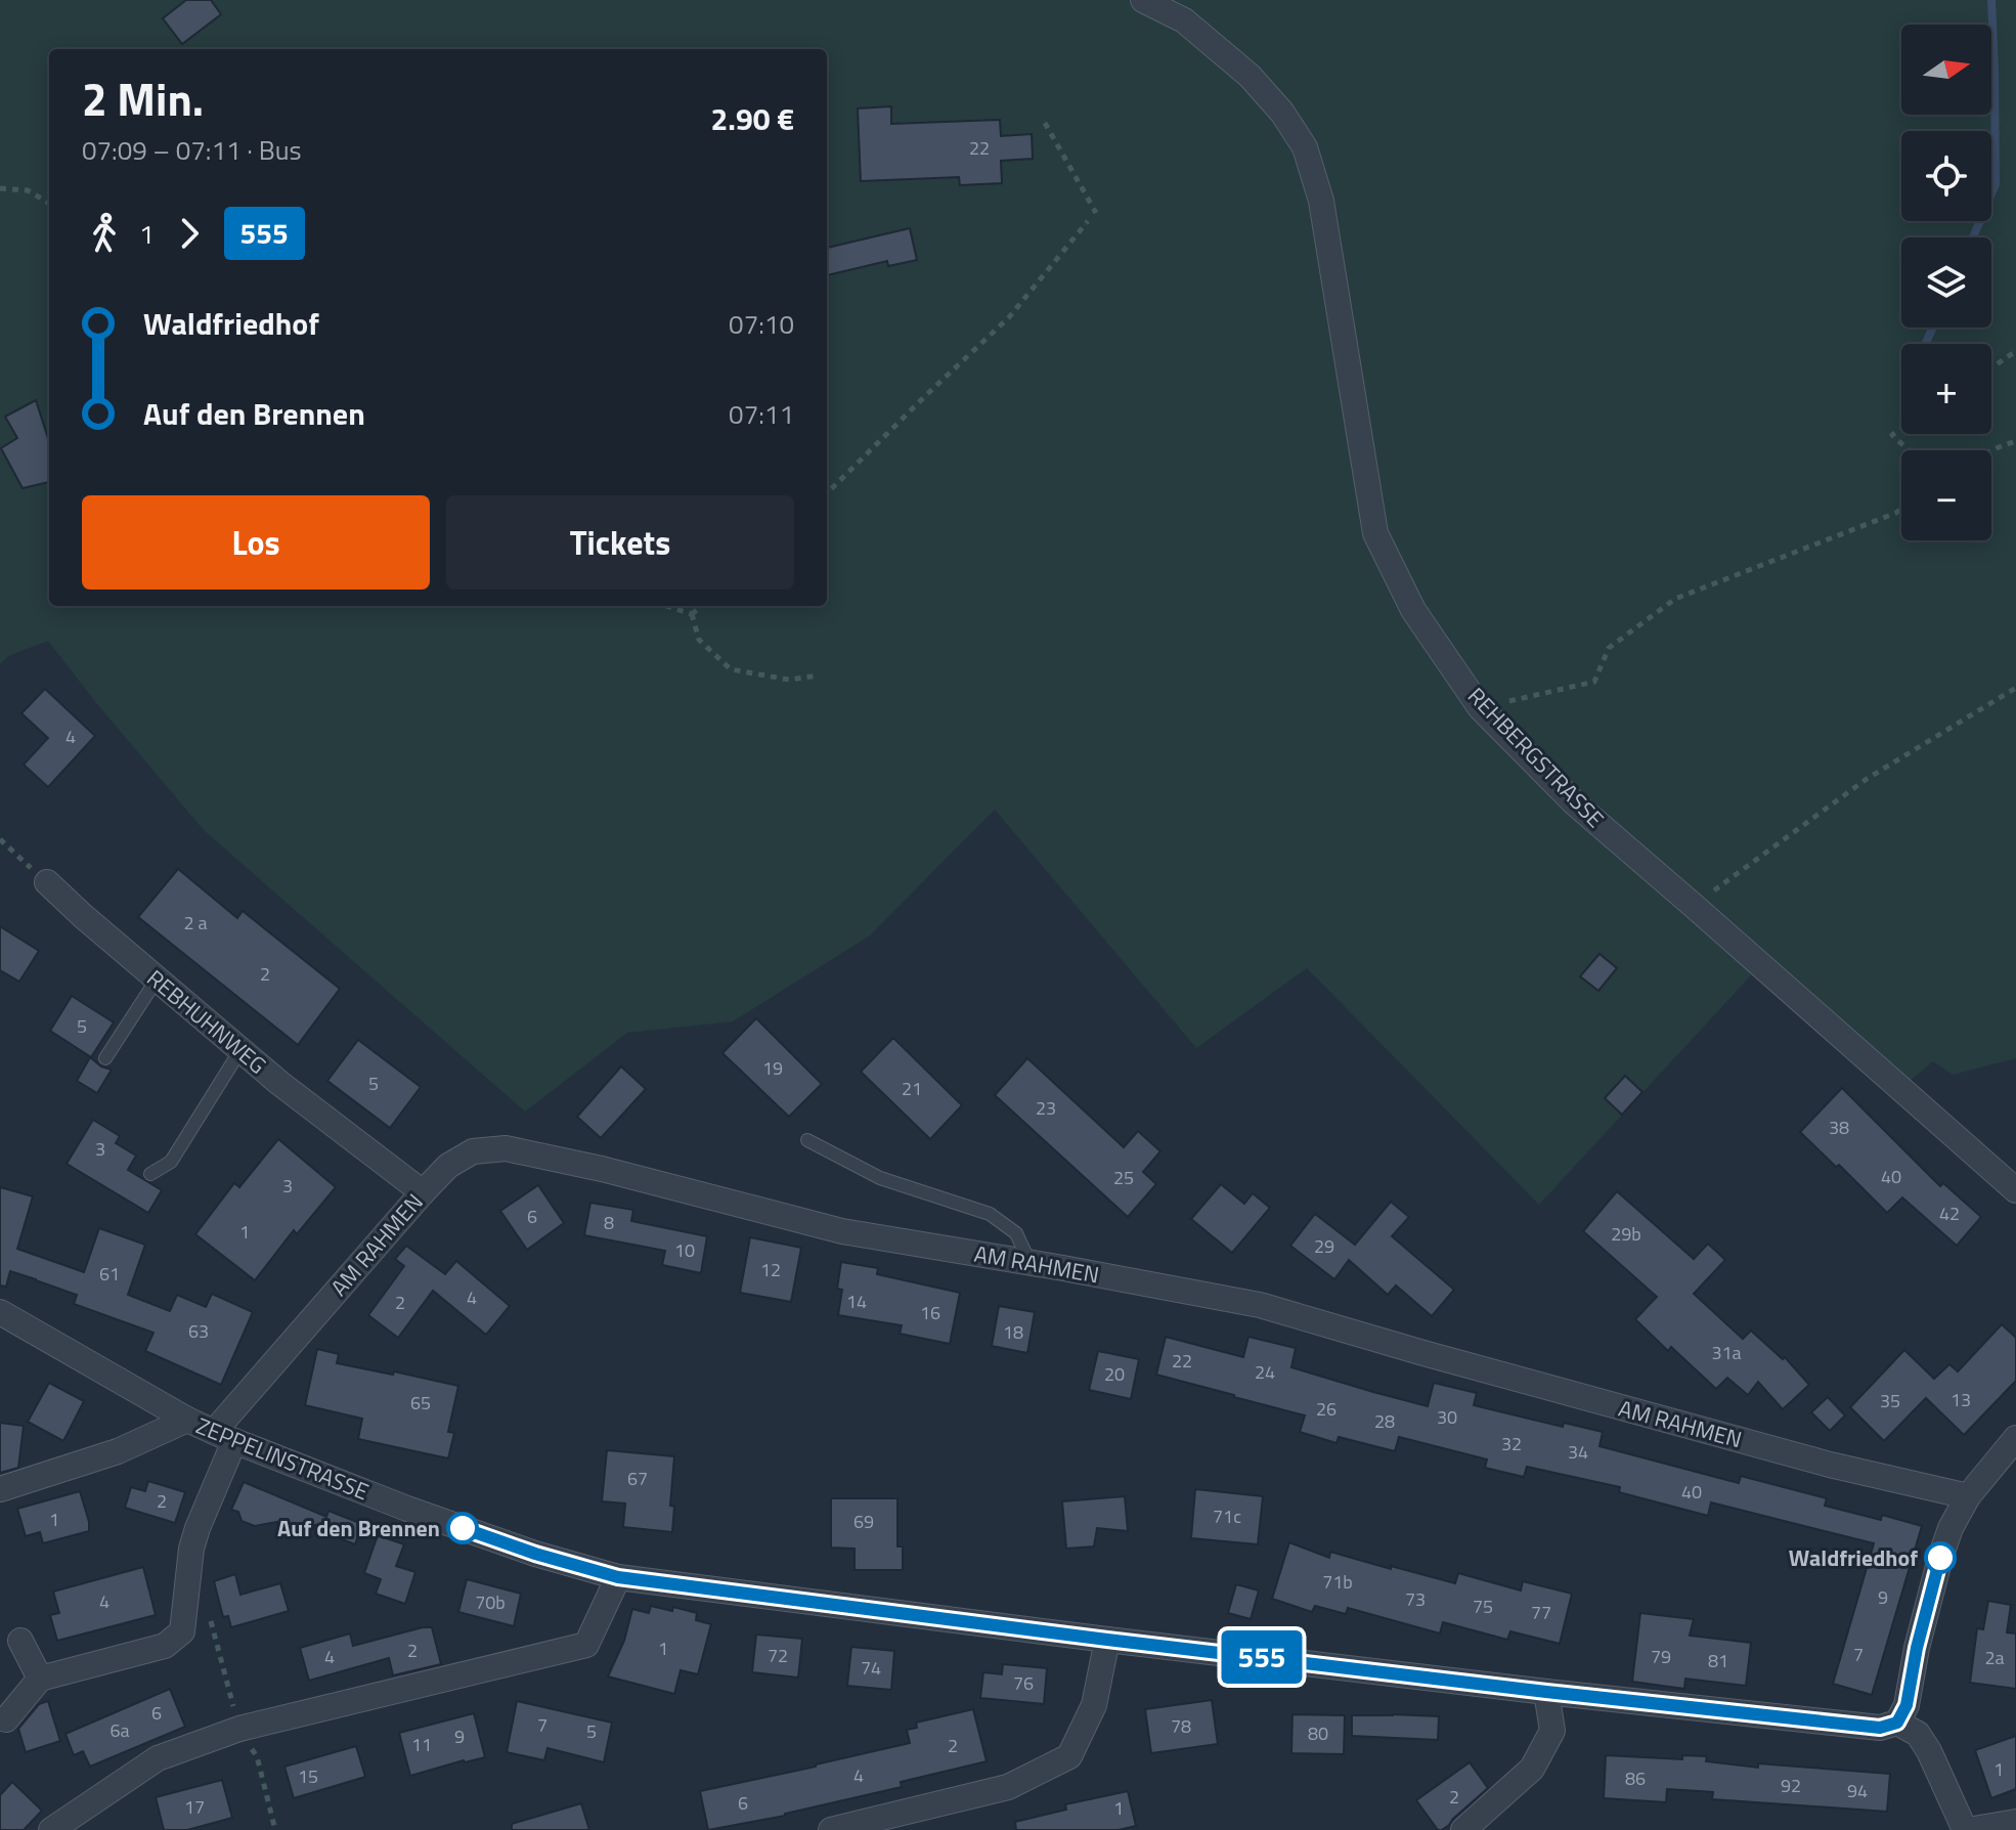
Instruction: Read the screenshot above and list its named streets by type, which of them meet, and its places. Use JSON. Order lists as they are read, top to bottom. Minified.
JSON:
{"streets":{"street":["REHBERGSTRASSE","REBHUHNWEG","AM RAHMEN","ZEPPELINSTRASSE"]},"crossings":[["REBHUHNWEG","AM RAHMEN"],["AM RAHMEN","ZEPPELINSTRASSE"]],"places":["Auf den Brennen","Waldfriedhof"],"lines":["bus line 555"],"house_numbers":["22","4","2 a","2","5","19","5","21","23","38","3","40","25","3","42","6","8","1","29b","29","10","12","61","4","14","2","16","63","18","31a","22","24","20","13","35","65","26","30","28","32","34","67","40","2","71c","1","69","71b","9","73","4","70b","75","77","1","2","7","72","4","79","2a","81","74","76","6","7","78","6a","5","80","9","11","2","1","4","15","86","92","94","2","6","17","1"],"north":"right","page":{"on_map":"555","map_buttons":["+","−"],"heading":["2 Min.","07:09 – 07:11 · Bus","2.90 €"],"legs":["1","555"],"list":[{"name":"Waldfriedhof","value":"07:10"},{"name":"Auf den Brennen","value":"07:11"}],"buttons":["Los","Tickets"]}}
